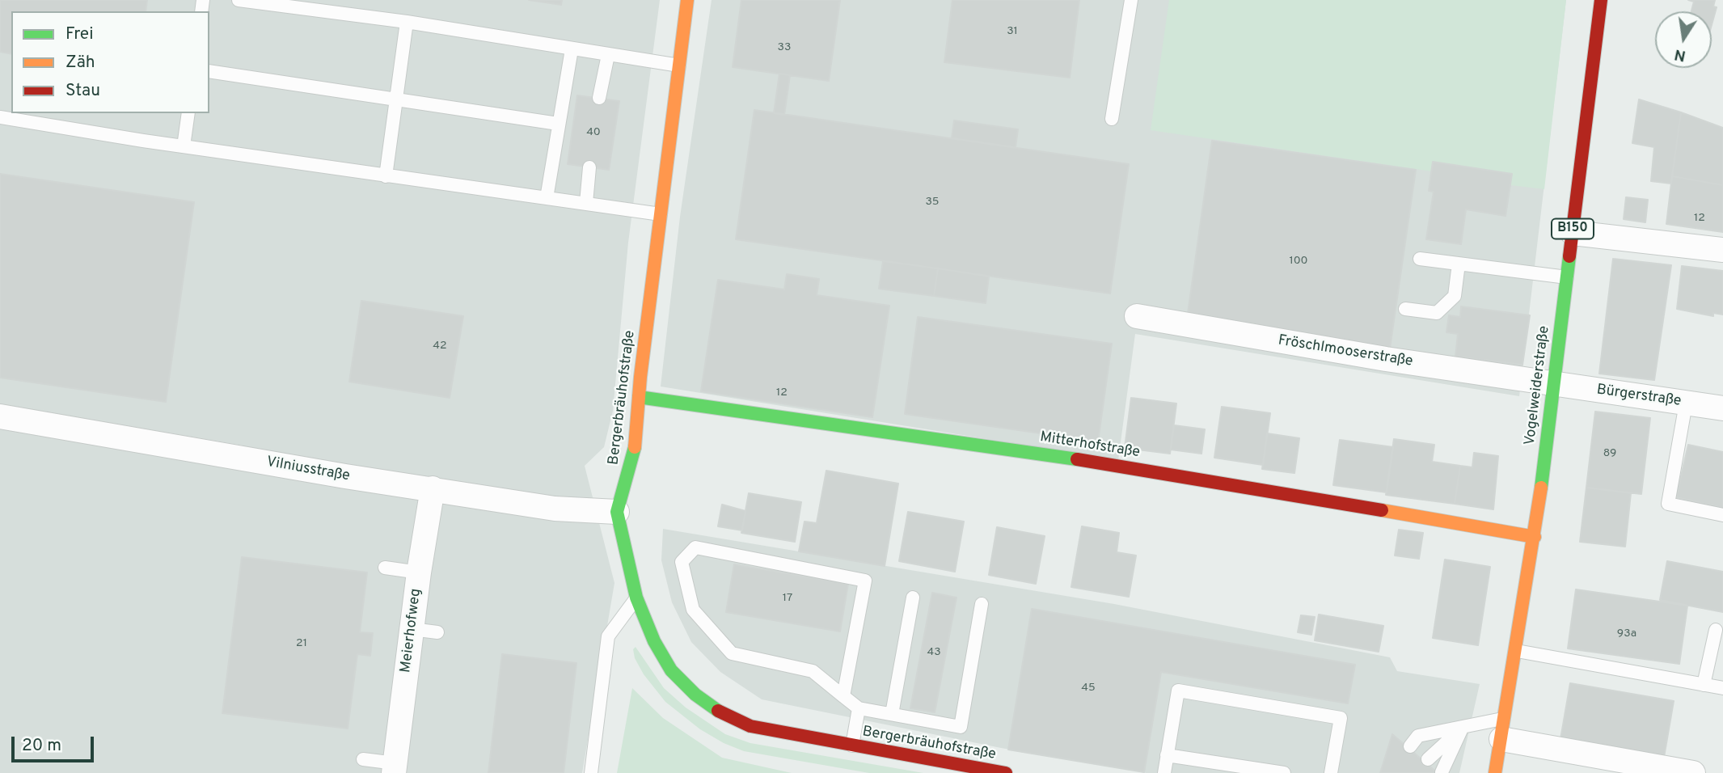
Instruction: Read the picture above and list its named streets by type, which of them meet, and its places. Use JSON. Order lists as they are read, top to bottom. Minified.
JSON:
{"streets":{"street":["B150","Fröschlmooserstraße","Vogelweiderstraße","Bürgerstraße","Bergerbräuhofstraße","Mitterhofstraße","Vilniusstraße","Meierhofweg"]},"crossings":[["Fröschlmooserstraße","Vogelweiderstraße"],["Fröschlmooserstraße","Bürgerstraße"],["Vogelweiderstraße","Bürgerstraße"],["Vogelweiderstraße","Mitterhofstraße"],["Bergerbräuhofstraße","Mitterhofstraße"],["Bergerbräuhofstraße","Vilniusstraße"],["Vilniusstraße","Meierhofweg"]],"house_numbers":["31","33","40","35","12","100","42","12","89","17","93a","21","43","45"],"legend":["Frei","Zäh","Stau"],"scale_bar":"20 m","north":"bottom"}
